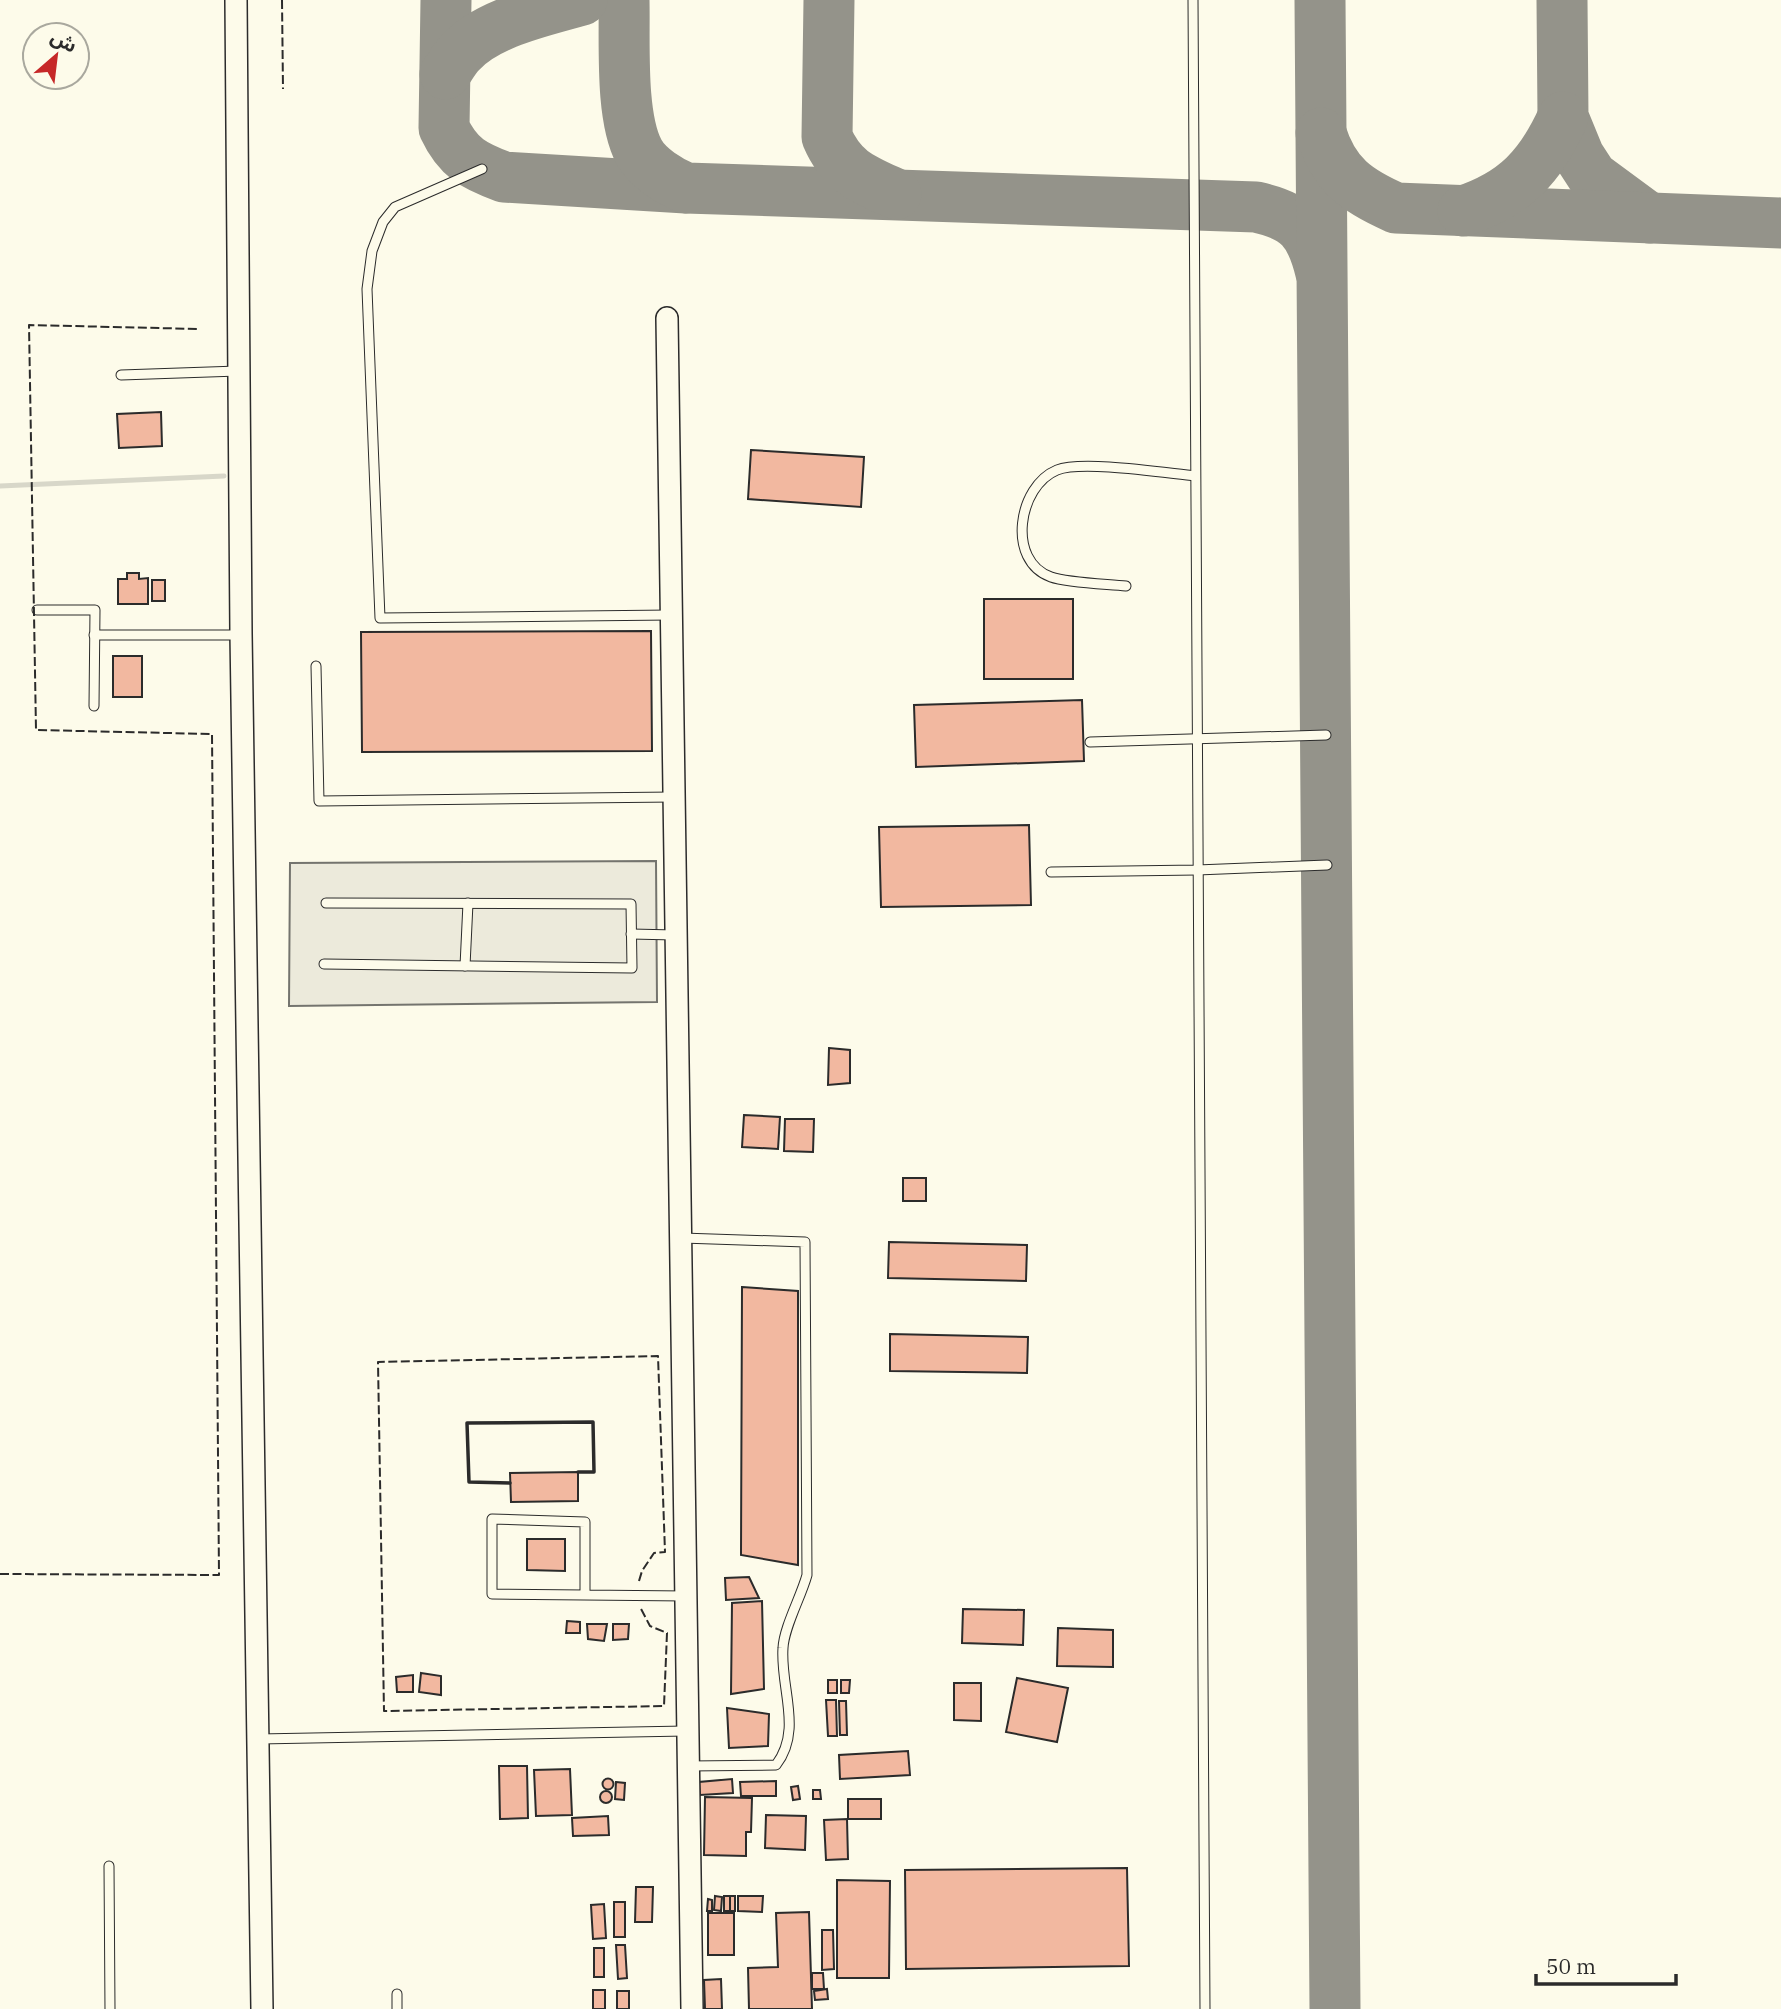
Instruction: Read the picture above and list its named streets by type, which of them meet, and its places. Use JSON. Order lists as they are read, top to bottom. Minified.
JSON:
{"scale_bar":"50 m","north":"top right"}
